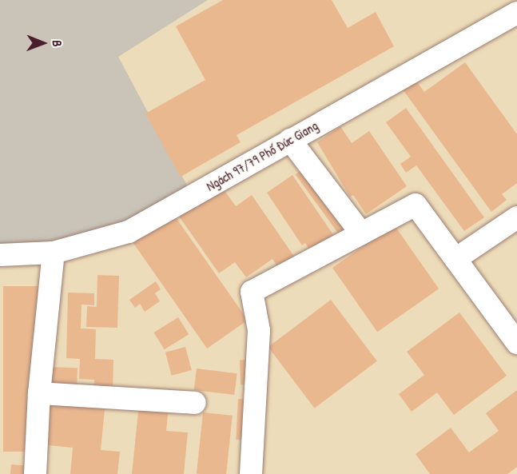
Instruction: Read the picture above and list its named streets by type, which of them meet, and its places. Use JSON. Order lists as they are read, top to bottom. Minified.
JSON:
{"streets":{"street":["Ngách 97/79 Phố Đức Giang"]},"north":"right"}
